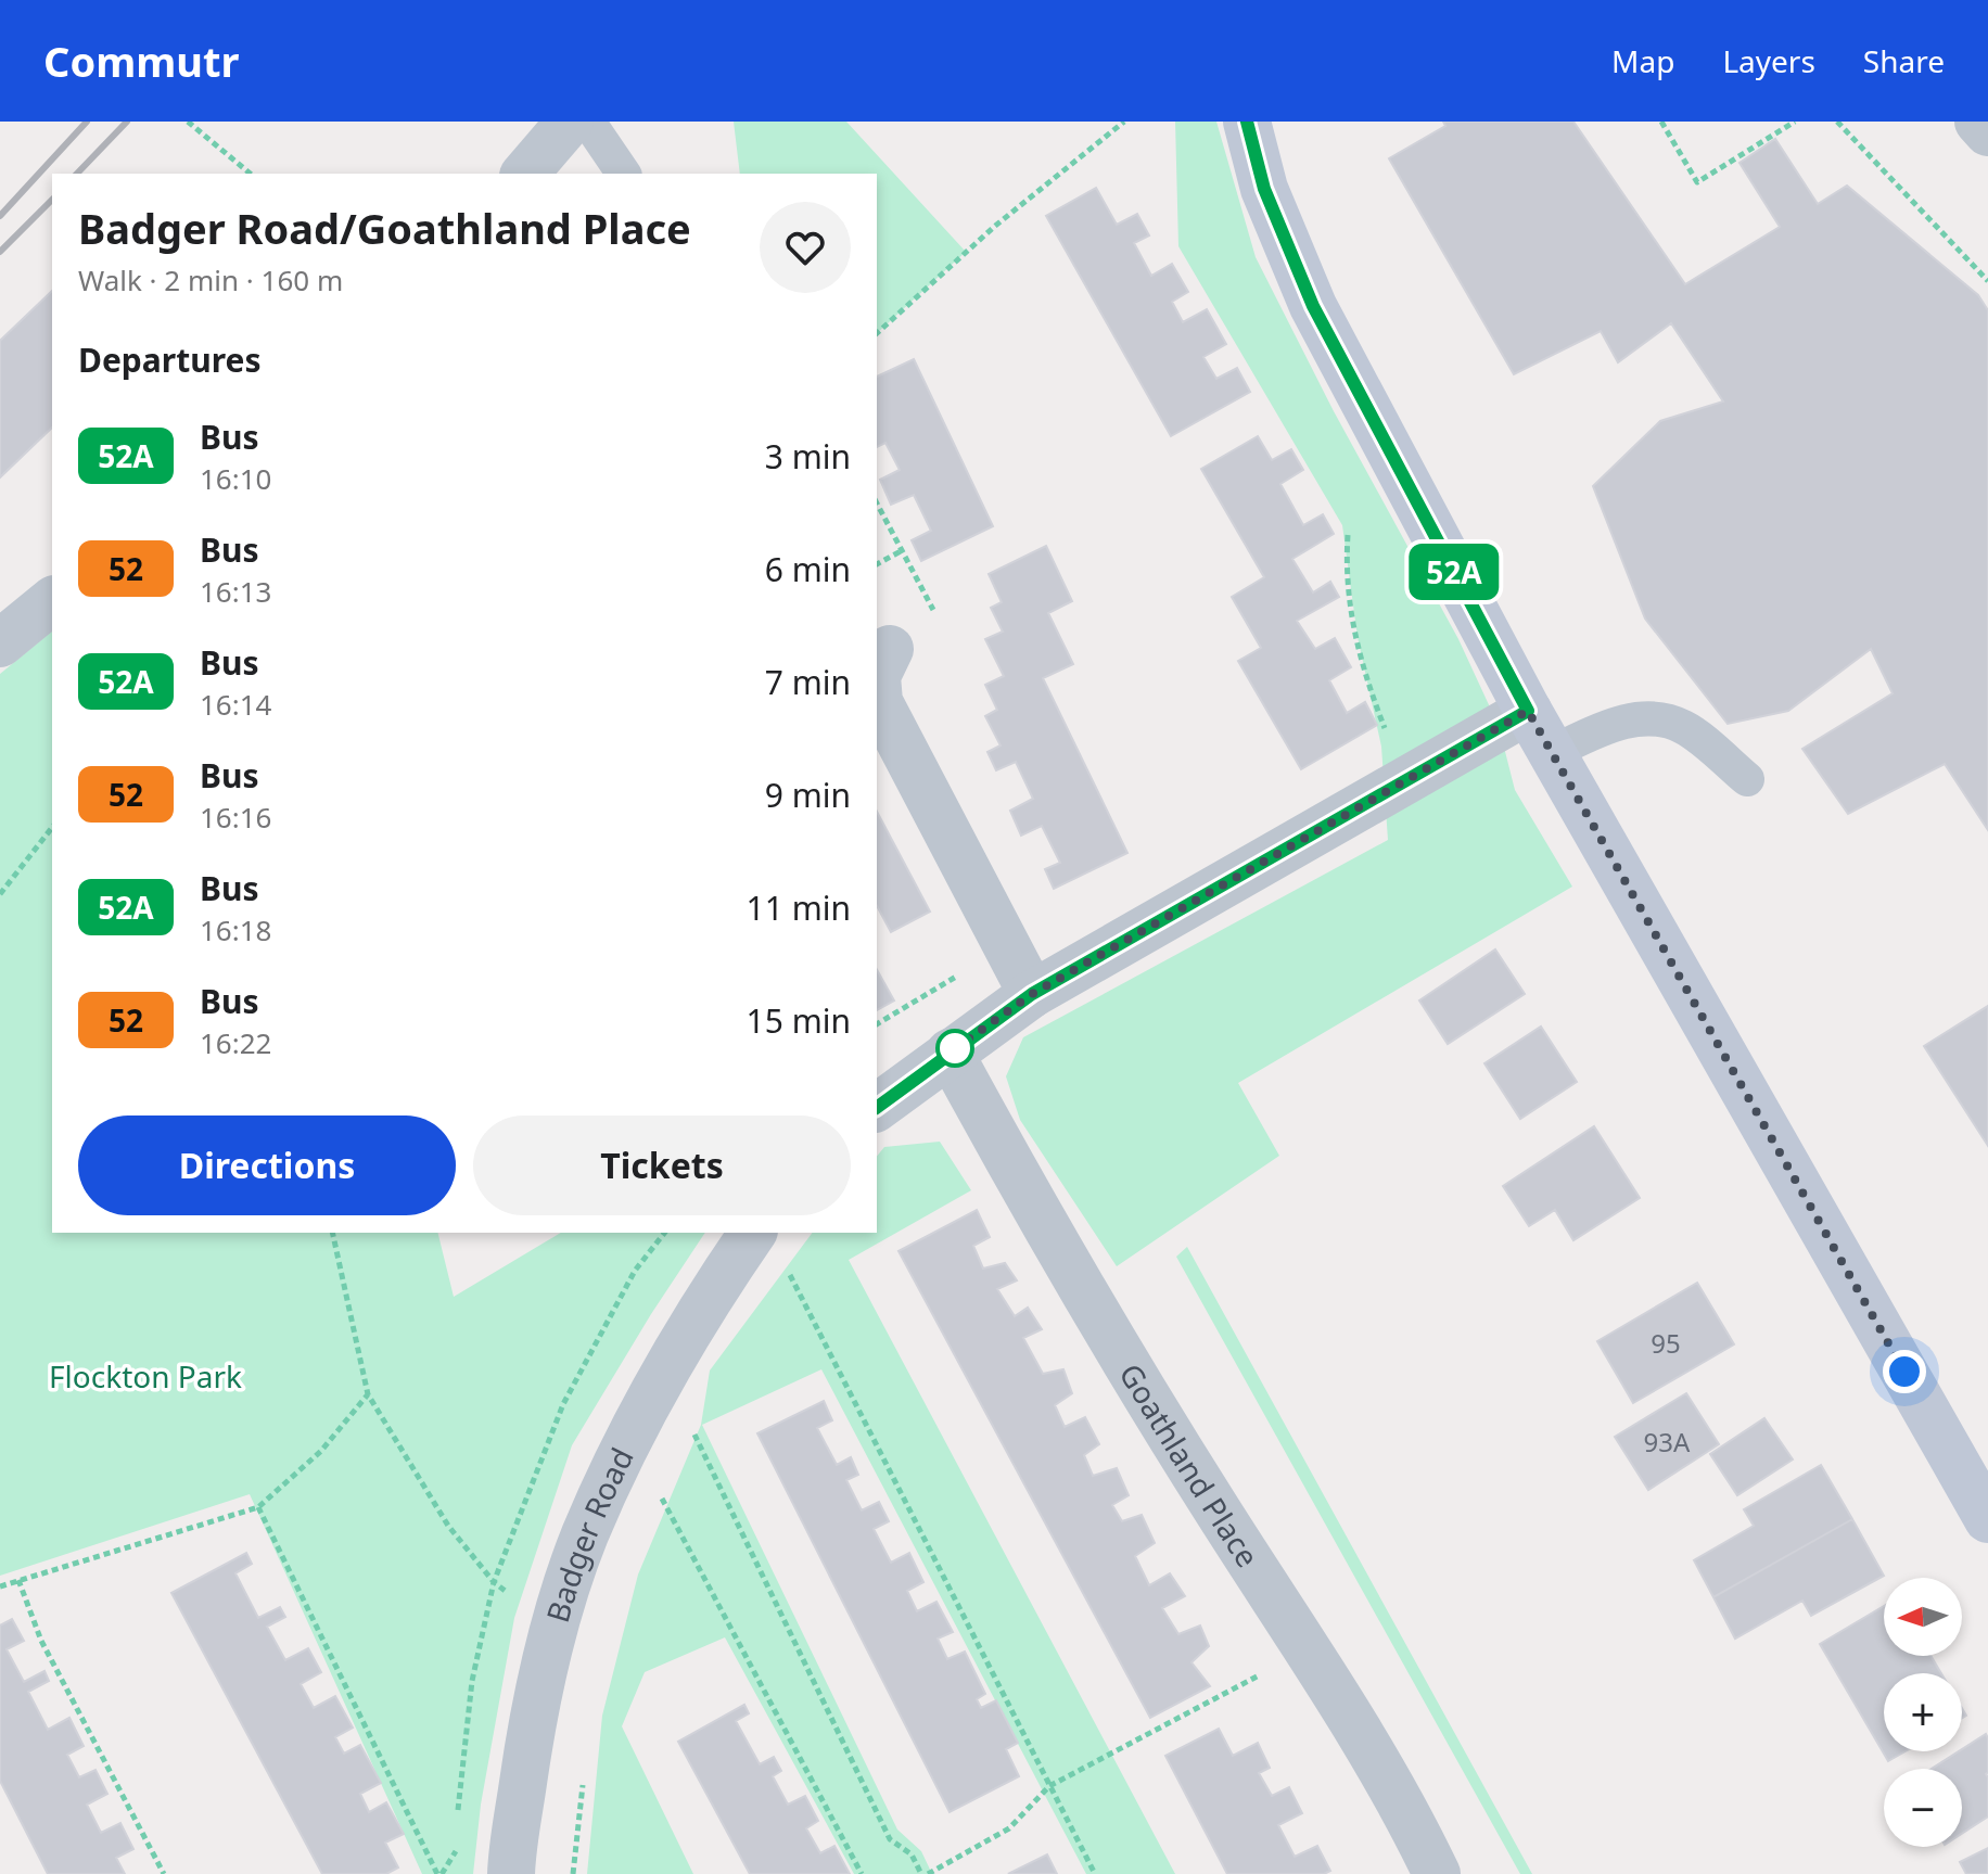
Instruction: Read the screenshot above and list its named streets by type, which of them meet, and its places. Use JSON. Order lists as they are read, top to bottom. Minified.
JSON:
{"streets":{"street":["Goathland Place","Badger Road"]},"parks":["Flockton Park"],"lines":["bus line 52A"],"house_numbers":["95","93A"],"north":"left","page":{"header":"Commutr","nav":["Map","Layers","Share"],"on_map":"52A","heading":[["Badger Road/Goathland Place","Walk · 2 min · 160 m"],"Departures"],"list":[{"mark":"52A","name":"Bus","note":"16:10","value":"3 min"},{"mark":"52","name":"Bus","note":"16:13","value":"6 min"},{"mark":"52A","name":"Bus","note":"16:14","value":"7 min"},{"mark":"52","name":"Bus","note":"16:16","value":"9 min"},{"mark":"52A","name":"Bus","note":"16:18","value":"11 min"},{"mark":"52","name":"Bus","note":"16:22","value":"15 min"}],"buttons":["Directions","Tickets"],"map_buttons":["+","−"]}}
